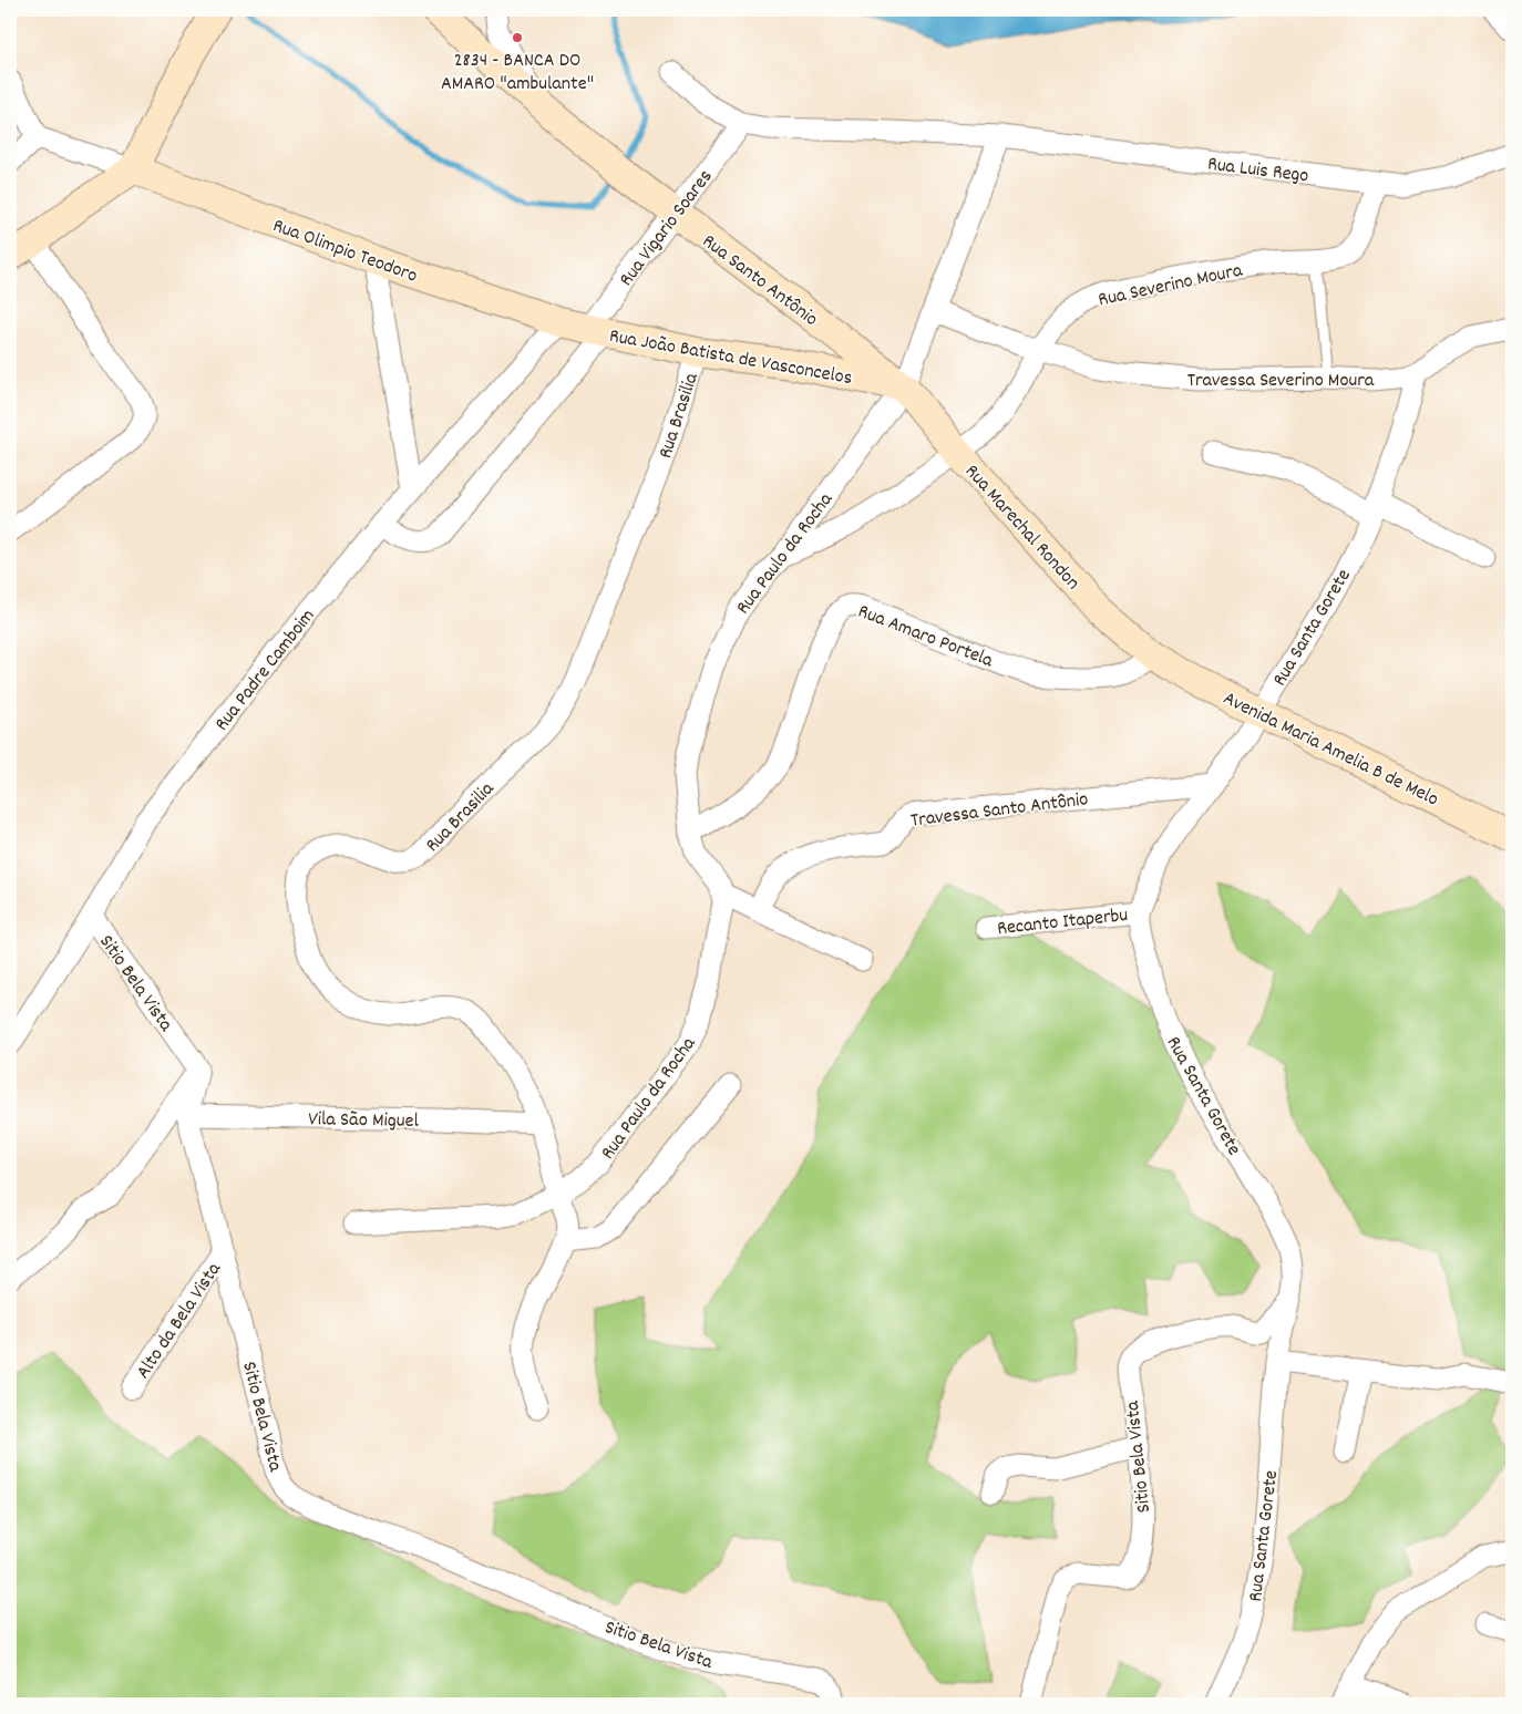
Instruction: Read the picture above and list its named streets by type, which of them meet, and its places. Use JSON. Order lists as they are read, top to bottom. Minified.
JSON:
{"streets":{"street":["Rua Luis Rego","Rua Vigario Soares","Rua Olimpio Teodoro","Rua Santo Antônio","Rua Severino Moura","Rua João Batista de Vasconcelos","Travessa Severino Moura","Rua Brasilia","Rua Marechal Rondon","Rua Paulo da Rocha","Rua Santa Gorete","Rua Amaro Portela","Rua Padre Camboim","Avenida Maria Amelia B de Melo","Travessa Santo Antônio","Recanto Itaperbu","Sitio Bela Vista","Vila São Miguel","Alto da Bela Vista"]},"crossings":[["Rua Luis Rego","Rua Vigario Soares"],["Rua Luis Rego","Rua Severino Moura"],["Rua Luis Rego","Rua Paulo da Rocha"],["Rua Vigario Soares","Rua Santo Antônio"],["Rua Vigario Soares","Rua João Batista de Vasconcelos"],["Rua Vigario Soares","Rua Padre Camboim"],["Rua Olimpio Teodoro","Rua João Batista de Vasconcelos"],["Rua Olimpio Teodoro","Rua Padre Camboim"],["Rua Santo Antônio","Rua João Batista de Vasconcelos"],["Rua Santo Antônio","Rua Marechal Rondon"],["Rua Santo Antônio","Rua Paulo da Rocha"],["Rua Severino Moura","Travessa Severino Moura"],["Rua Severino Moura","Rua Marechal Rondon"],["Rua Severino Moura","Rua Paulo da Rocha"],["Rua João Batista de Vasconcelos","Rua Brasilia"],["Rua João Batista de Vasconcelos","Rua Marechal Rondon"],["Rua João Batista de Vasconcelos","Rua Paulo da Rocha"],["Rua João Batista de Vasconcelos","Rua Padre Camboim"],["Travessa Severino Moura","Rua Paulo da Rocha"],["Travessa Severino Moura","Rua Santa Gorete"],["Rua Brasilia","Rua Paulo da Rocha"],["Rua Brasilia","Vila São Miguel"],["Rua Marechal Rondon","Rua Paulo da Rocha"],["Rua Marechal Rondon","Rua Amaro Portela"],["Rua Marechal Rondon","Avenida Maria Amelia B de Melo"],["Rua Paulo da Rocha","Rua Amaro Portela"],["Rua Santa Gorete","Avenida Maria Amelia B de Melo"],["Rua Santa Gorete","Travessa Santo Antônio"],["Rua Santa Gorete","Recanto Itaperbu"],["Rua Santa Gorete","Sitio Bela Vista"],["Rua Amaro Portela","Avenida Maria Amelia B de Melo"],["Rua Padre Camboim","Sitio Bela Vista"],["Sitio Bela Vista","Vila São Miguel"],["Sitio Bela Vista","Alto da Bela Vista"]],"places":["2834 - BANCA DO AMARO \"ambulante\""]}
